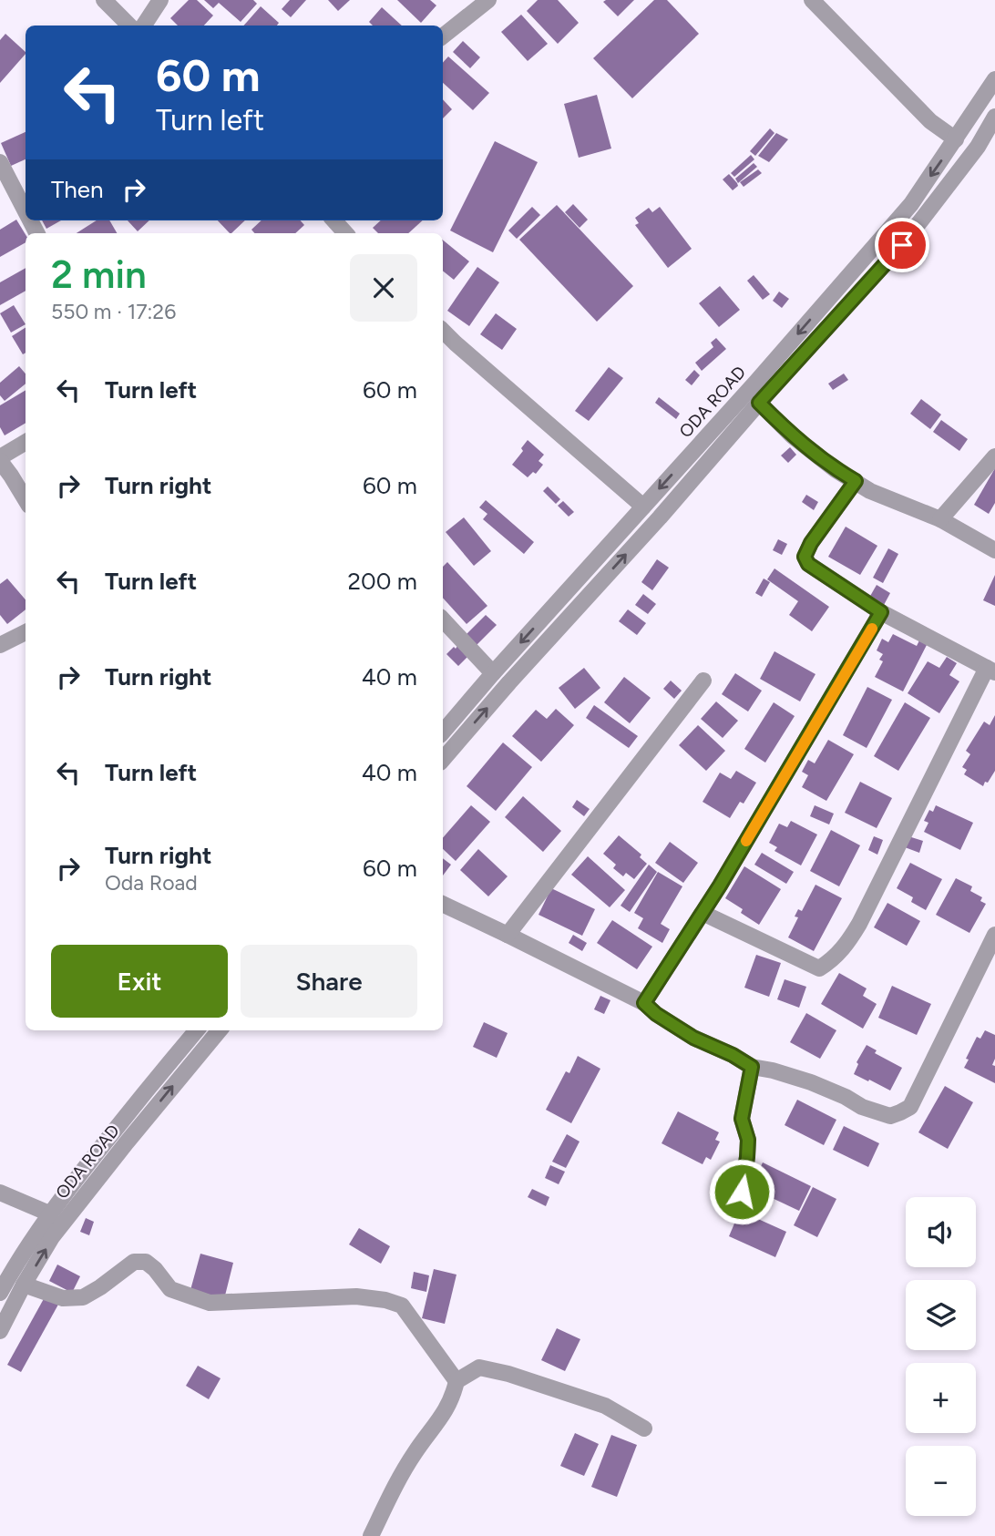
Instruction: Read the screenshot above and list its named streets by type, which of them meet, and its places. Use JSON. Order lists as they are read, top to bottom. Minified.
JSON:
{"streets":{"street":["ODA ROAD"]},"page":{"turn":["60 m","Turn left"],"then":"Then","heading":["2 min","550 m · 17:26"],"list":[{"name":"Turn left","value":"60 m"},{"name":"Turn right","value":"60 m"},{"name":"Turn left","value":"200 m"},{"name":"Turn right","value":"40 m"},{"name":"Turn left","value":"40 m"},{"name":"Turn right","note":"Oda Road","value":"60 m"}],"buttons":["Exit","Share"],"map_buttons":["+","−"]}}
